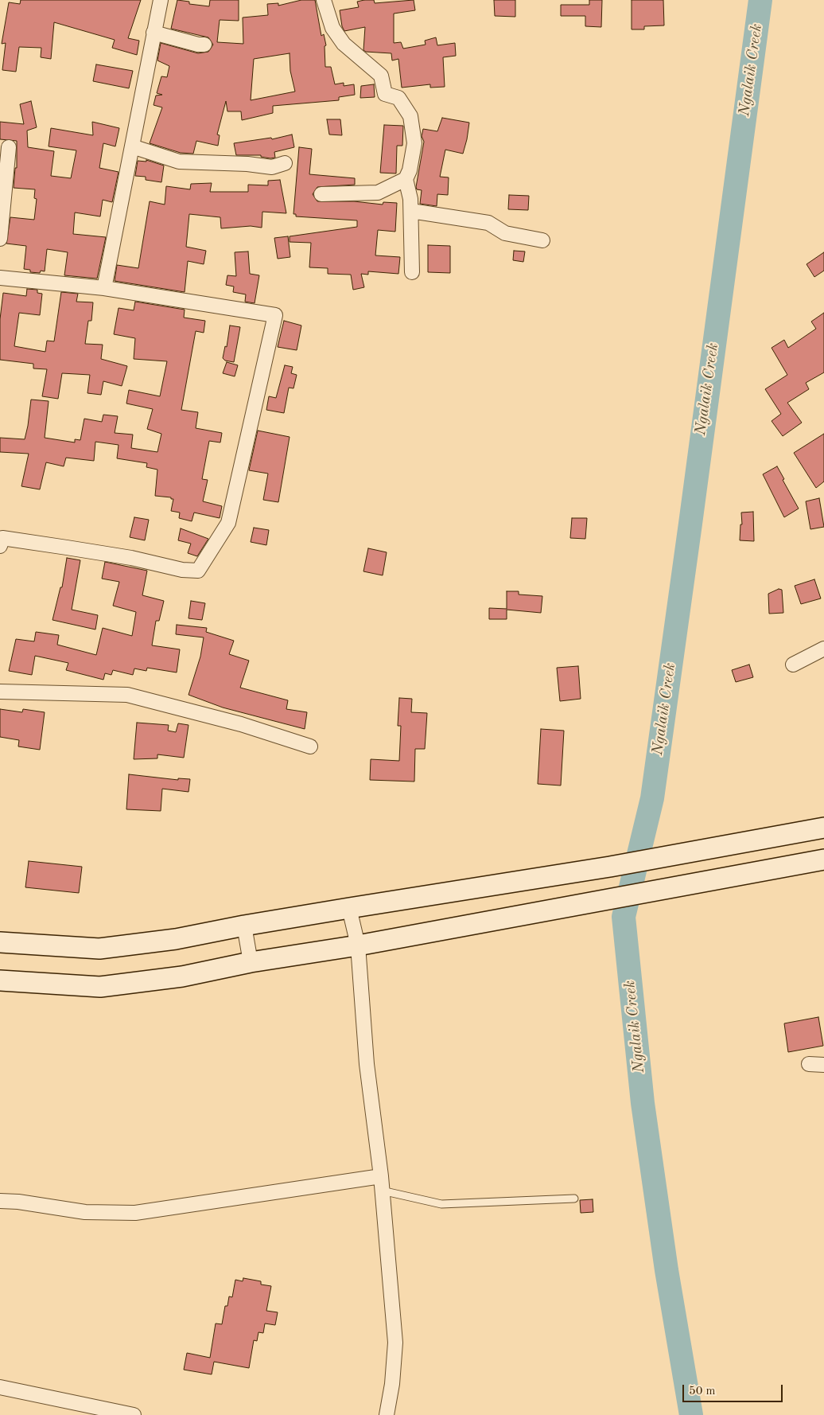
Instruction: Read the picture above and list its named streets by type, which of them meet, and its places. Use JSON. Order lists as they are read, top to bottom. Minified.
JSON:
{"water":["Ngalaik Creek"],"scale_bar":"50 m"}
